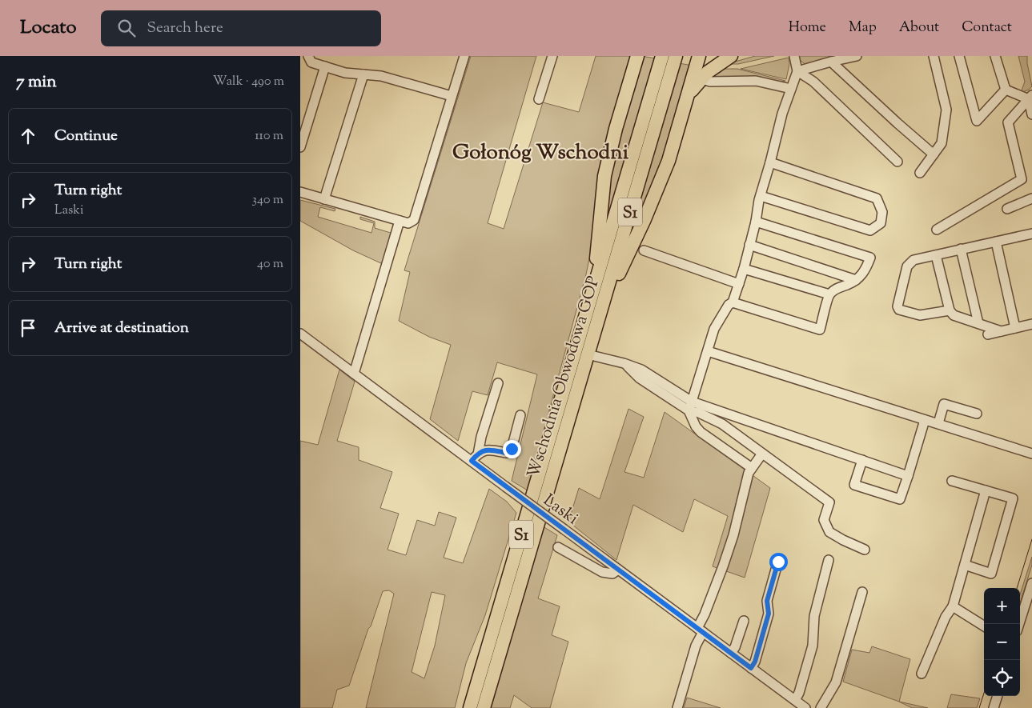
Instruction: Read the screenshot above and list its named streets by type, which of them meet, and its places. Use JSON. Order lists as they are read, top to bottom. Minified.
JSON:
{"streets":{"highway":["S1","Wschodnia Obwodowa GOP"],"street":["Laski"]},"districts":["Gołonóg Wschodni"],"page":{"header":"Locato","search":"Search here","nav":["Home","Map","About","Contact"],"heading":["7 min","Walk · 490 m"],"list":[["Continue","110 m"],["Turn right","Laski","340 m"],["Turn right","40 m"],"Arrive at destination"],"map_buttons":["+","−"]}}
